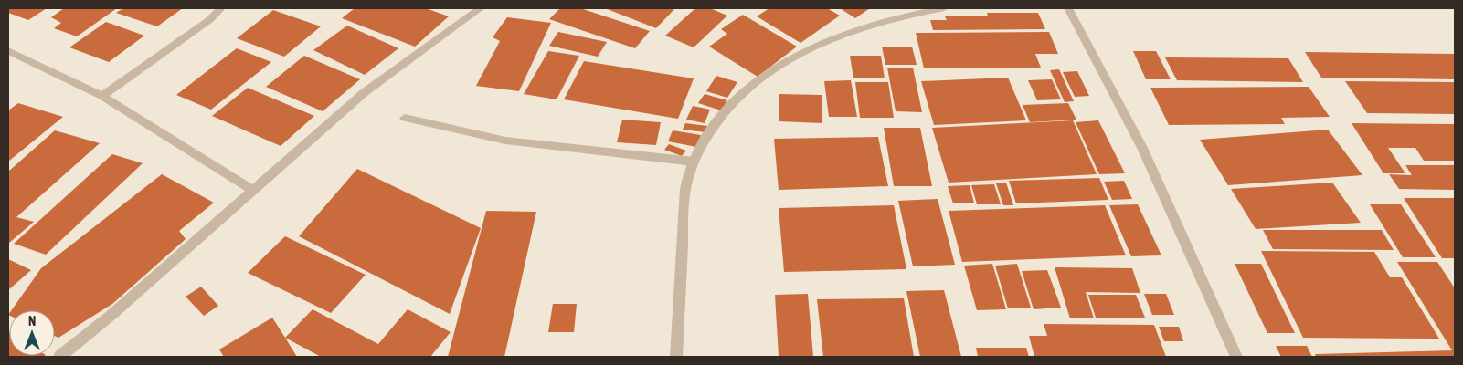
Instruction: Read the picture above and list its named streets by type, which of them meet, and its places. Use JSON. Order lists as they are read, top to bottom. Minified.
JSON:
{"north":"top"}
